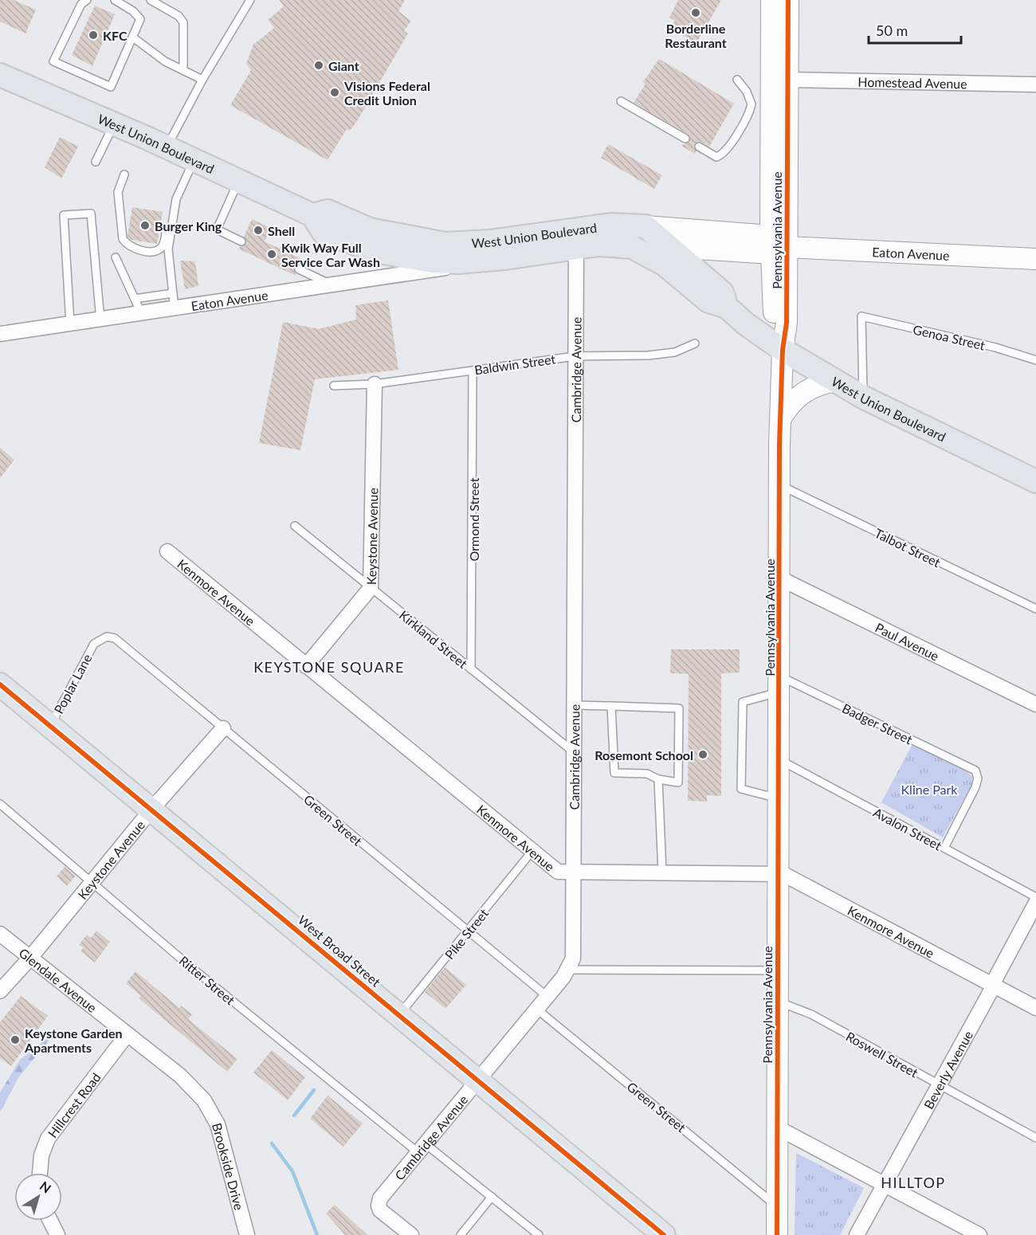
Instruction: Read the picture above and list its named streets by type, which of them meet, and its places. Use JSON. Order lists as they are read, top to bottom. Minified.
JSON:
{"streets":{"main road":["West Union Boulevard","West Broad Street"],"street":["Homestead Avenue","Pennsylvania Avenue","Eaton Avenue","Cambridge Avenue","Keystone Avenue","Kenmore Avenue","Paul Avenue","Glendale Avenue","Beverly Avenue","Hillcrest Road","Brookside Drive"],"lane":["Genoa Street","Baldwin Street","Ormond Street","Talbot Street","Kirkland Street","Poplar Lane","Badger Street","Green Street","Avalon Street","Pike Street","Ritter Street","Roswell Street"]},"crossings":[["Homestead Avenue","Pennsylvania Avenue"],["West Union Boulevard","Pennsylvania Avenue"],["West Union Boulevard","Eaton Avenue"],["West Union Boulevard","Genoa Street"],["West Union Boulevard","Cambridge Avenue"],["Pennsylvania Avenue","Eaton Avenue"],["Pennsylvania Avenue","Talbot Street"],["Pennsylvania Avenue","Kenmore Avenue"],["Pennsylvania Avenue","Paul Avenue"],["Pennsylvania Avenue","Badger Street"],["Pennsylvania Avenue","Green Street"],["Pennsylvania Avenue","Avalon Street"],["Pennsylvania Avenue","Roswell Street"],["Baldwin Street","Cambridge Avenue"],["Baldwin Street","Ormond Street"],["Baldwin Street","Keystone Avenue"],["Cambridge Avenue","Kenmore Avenue"],["Cambridge Avenue","Kirkland Street"],["Cambridge Avenue","Green Street"],["Cambridge Avenue","West Broad Street"],["Cambridge Avenue","Ritter Street"],["Ormond Street","Kirkland Street"],["Keystone Avenue","Kenmore Avenue"],["Keystone Avenue","Kirkland Street"],["Keystone Avenue","Green Street"],["Keystone Avenue","West Broad Street"],["Keystone Avenue","Ritter Street"],["Keystone Avenue","Glendale Avenue"],["Kenmore Avenue","Pike Street"],["Kenmore Avenue","Beverly Avenue"],["Poplar Lane","Green Street"],["Poplar Lane","West Broad Street"],["Badger Street","Avalon Street"],["Green Street","Pike Street"],["Pike Street","West Broad Street"],["Glendale Avenue","Hillcrest Road"],["Glendale Avenue","Brookside Drive"],["Roswell Street","Beverly Avenue"]],"districts":["KEYSTONE SQUARE","HILLTOP"],"parks":["Kline Park"],"places":["Borderline Restaurant","KFC","Giant","Visions Federal Credit Union","Burger King","Shell","Kwik Way Full Service Car Wash","Rosemont School","Keystone Garden Apartments"],"scale_bar":"50 m","north":"top right"}
